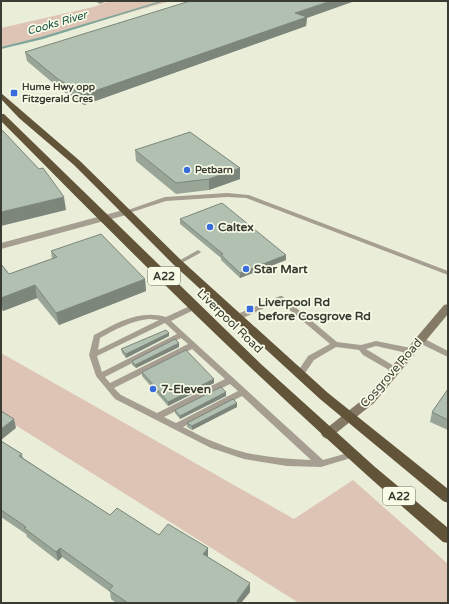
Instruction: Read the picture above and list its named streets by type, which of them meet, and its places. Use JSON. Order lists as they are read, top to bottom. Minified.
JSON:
{"streets":{"highway":["A22","Liverpool Road"],"main road":["Cosgrove Road"]},"crossings":[["Liverpool Road","Cosgrove Road"]],"water":["Cooks River"],"places":{"transit":["Hume Hwy opp Fitzgerald Cres","Liverpool Rd before Cosgrove Rd"],"other":["Petbarn","Caltex","Star Mart","7-Eleven"]}}
